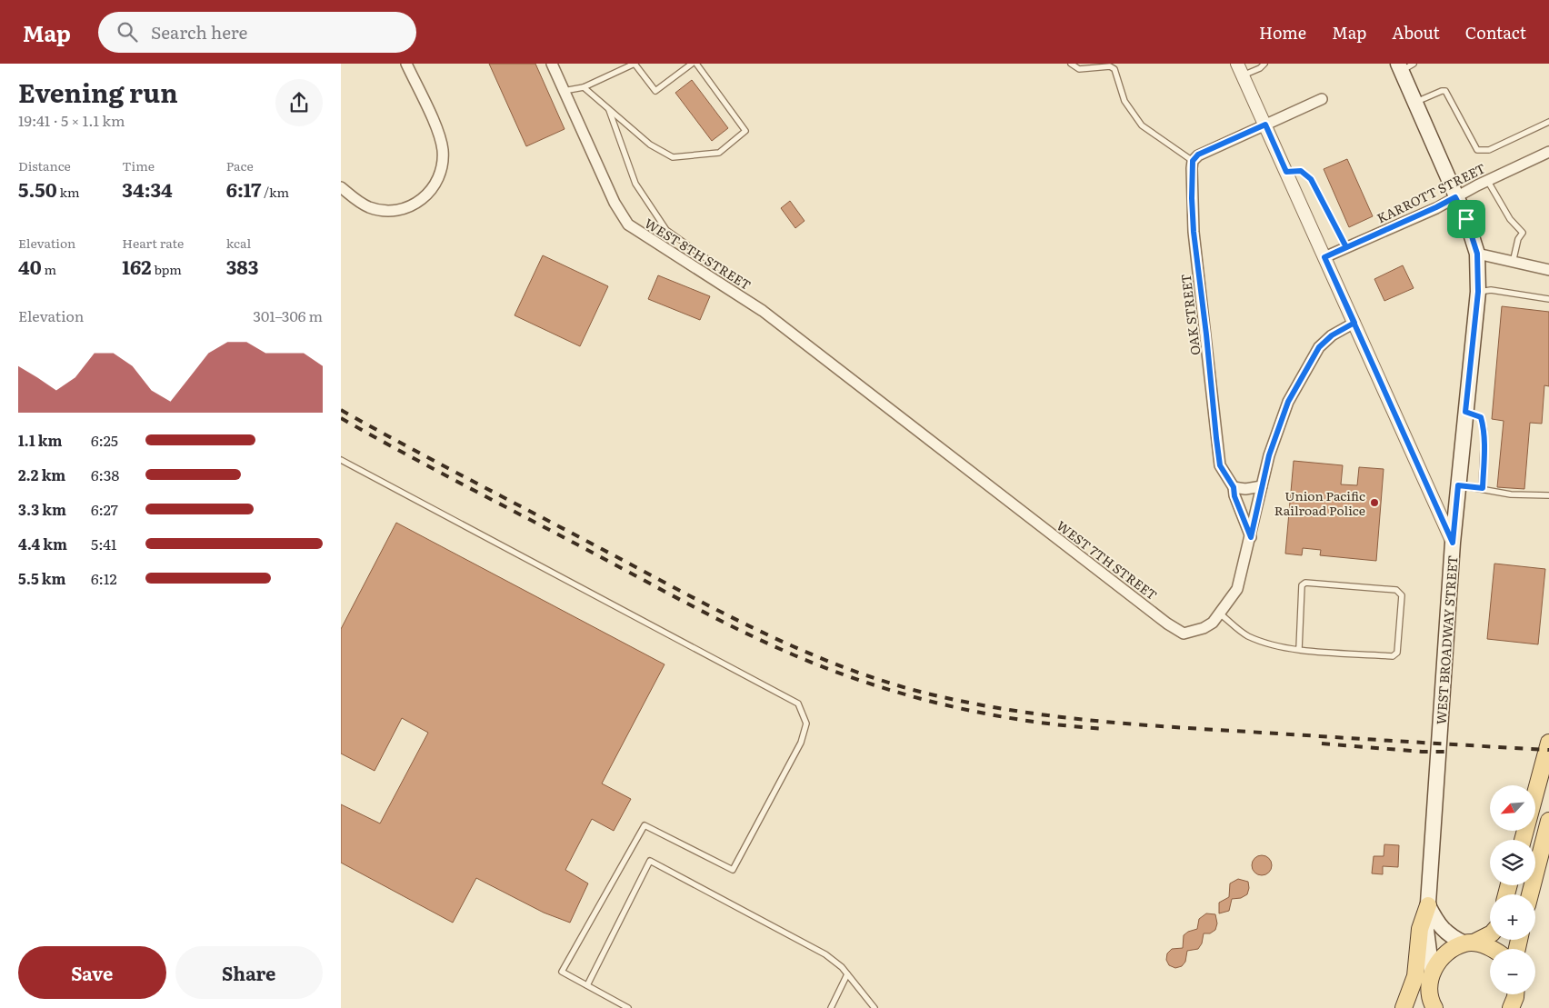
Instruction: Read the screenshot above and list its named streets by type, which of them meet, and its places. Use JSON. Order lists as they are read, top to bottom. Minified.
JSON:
{"streets":{"main road":["WEST BROADWAY STREET"],"street":["KARROTT STREET","WEST 8TH STREET","OAK STREET","WEST 7TH STREET"]},"crossings":[["KARROTT STREET","WEST BROADWAY STREET"],["WEST 8TH STREET","WEST 7TH STREET"],["OAK STREET","WEST 7TH STREET"]],"places":["Union Pacific Railroad Police"],"north":"bottom left","page":{"header":"Map","search":"Search here","nav":["Home","Map","About","Contact"],"heading":["Evening run","19:41 · 5 × 1.1 km"],"stats":[["Distance","5.50 km"],["Time","34:34"],["Pace","6:17 /km"],["Elevation","40 m"],["Heart rate","162 bpm"],["kcal","383"]],"chart":["Elevation","301–306 m"],"list":[{"name":"1.1 km","note":"6:25"},{"name":"2.2 km","note":"6:38"},{"name":"3.3 km","note":"6:27"},{"name":"4.4 km","note":"5:41"},{"name":"5.5 km","note":"6:12"}],"map_buttons":["+","−"],"buttons":["Save","Share"]}}
